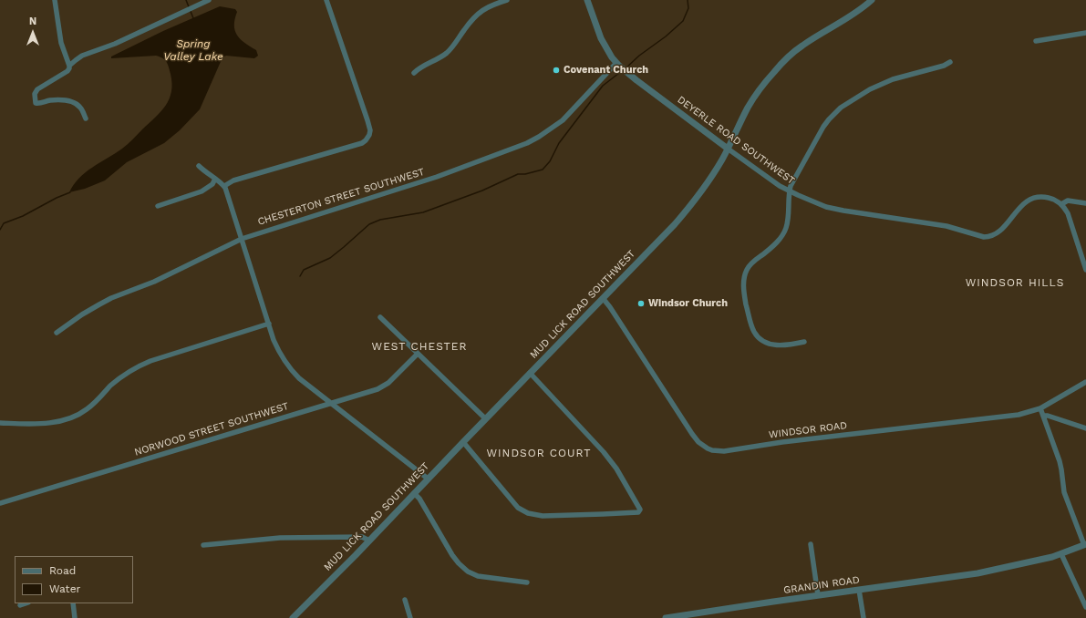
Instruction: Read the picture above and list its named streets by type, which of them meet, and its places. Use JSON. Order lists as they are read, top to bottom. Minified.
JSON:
{"streets":{"street":["DEYERLE ROAD SOUTHWEST","CHESTERTON STREET SOUTHWEST","MUD LICK ROAD SOUTHWEST","NORWOOD STREET SOUTHWEST","WINDSOR ROAD","GRANDIN ROAD"]},"crossings":[["DEYERLE ROAD SOUTHWEST","CHESTERTON STREET SOUTHWEST"],["DEYERLE ROAD SOUTHWEST","MUD LICK ROAD SOUTHWEST"],["MUD LICK ROAD SOUTHWEST","WINDSOR ROAD"]],"districts":["WINDSOR HILLS","WEST CHESTER","WINDSOR COURT"],"water":["Spring Valley Lake"],"places":["Covenant Church","Windsor Church"],"legend":["Road","Water"],"north":"top"}
